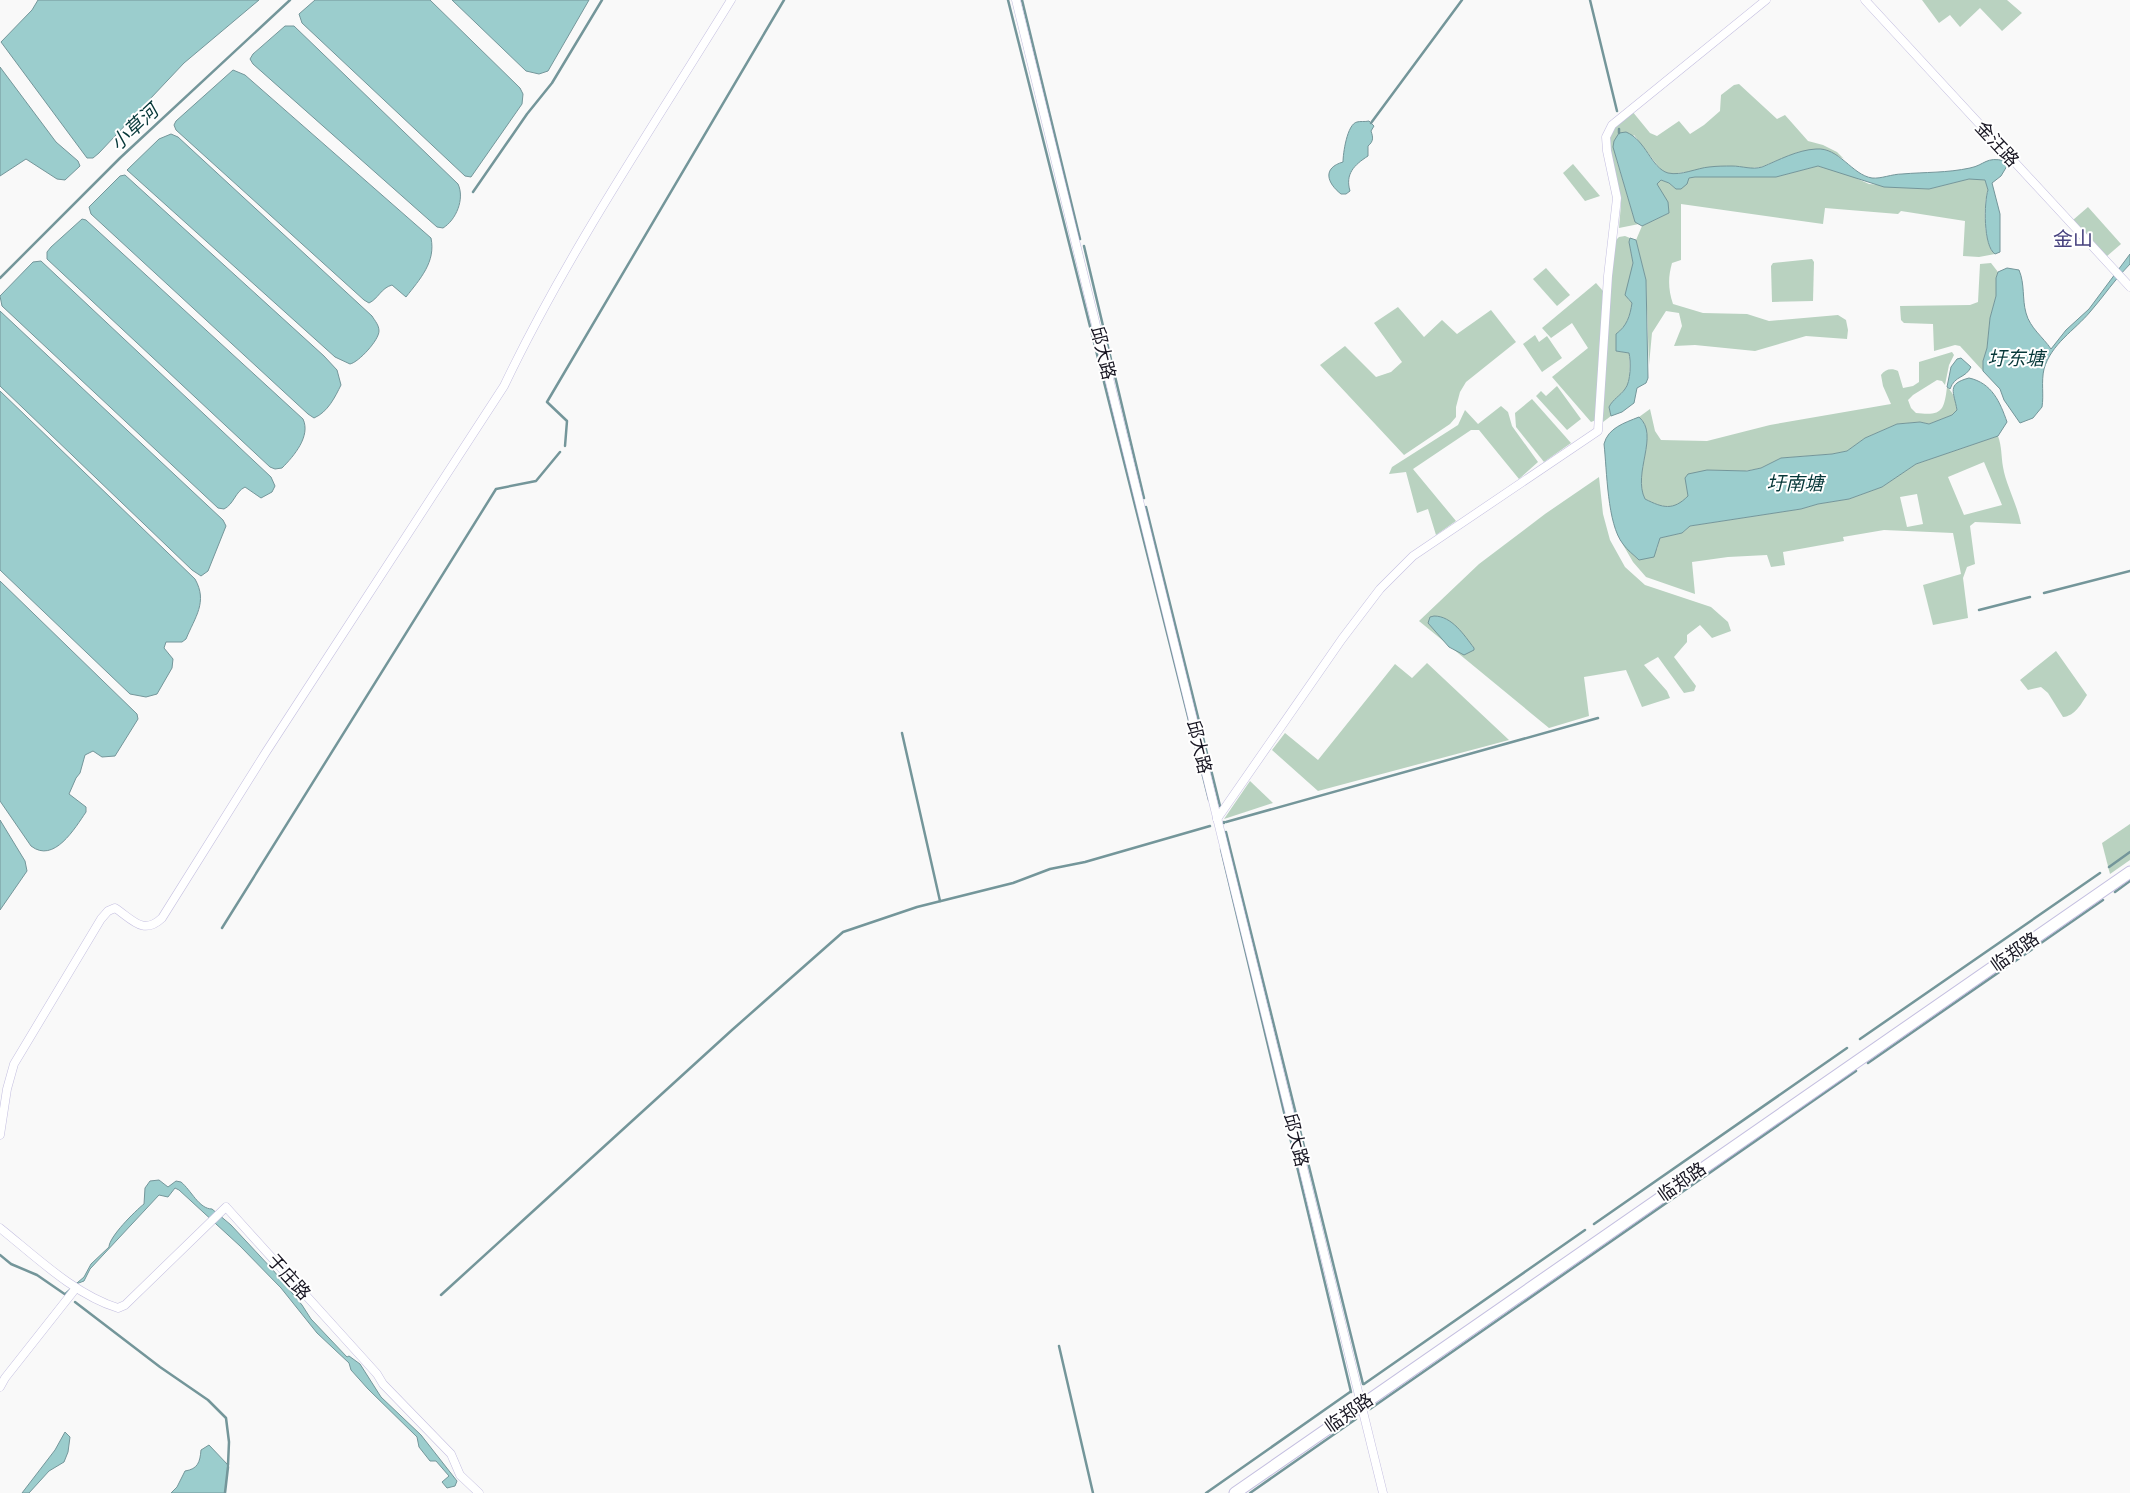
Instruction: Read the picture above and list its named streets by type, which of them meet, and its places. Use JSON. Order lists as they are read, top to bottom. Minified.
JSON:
{"streets":{"main road":["临郑路"],"street":["金汪路","邱大路","于庄路"]},"crossings":[["邱大路","临郑路"]],"districts":["金山"],"water":["小草河","圩东塘","圩南塘"]}
